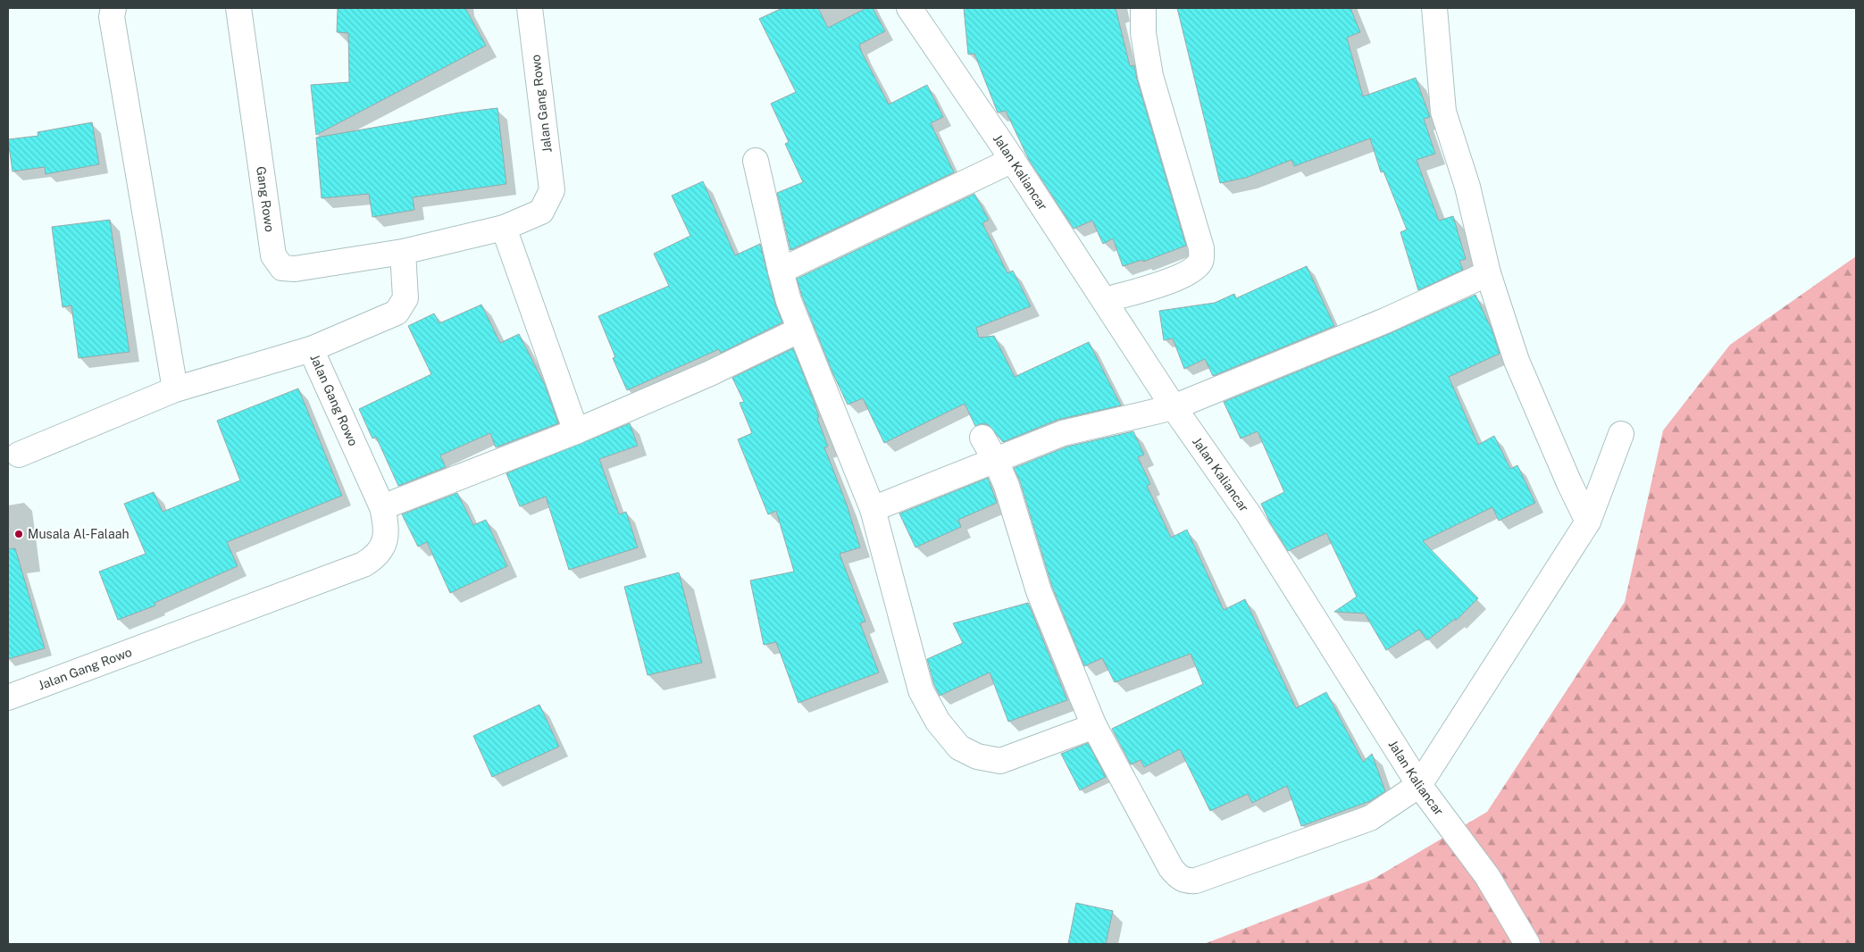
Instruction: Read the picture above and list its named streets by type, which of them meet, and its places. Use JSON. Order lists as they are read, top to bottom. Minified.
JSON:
{"streets":{"street":["Jalan Gang Rowo","Jalan Kaliancar","Gang Rowo"]},"crossings":[["Jalan Gang Rowo","Gang Rowo"]],"places":["Musala Al-Falaah"]}
